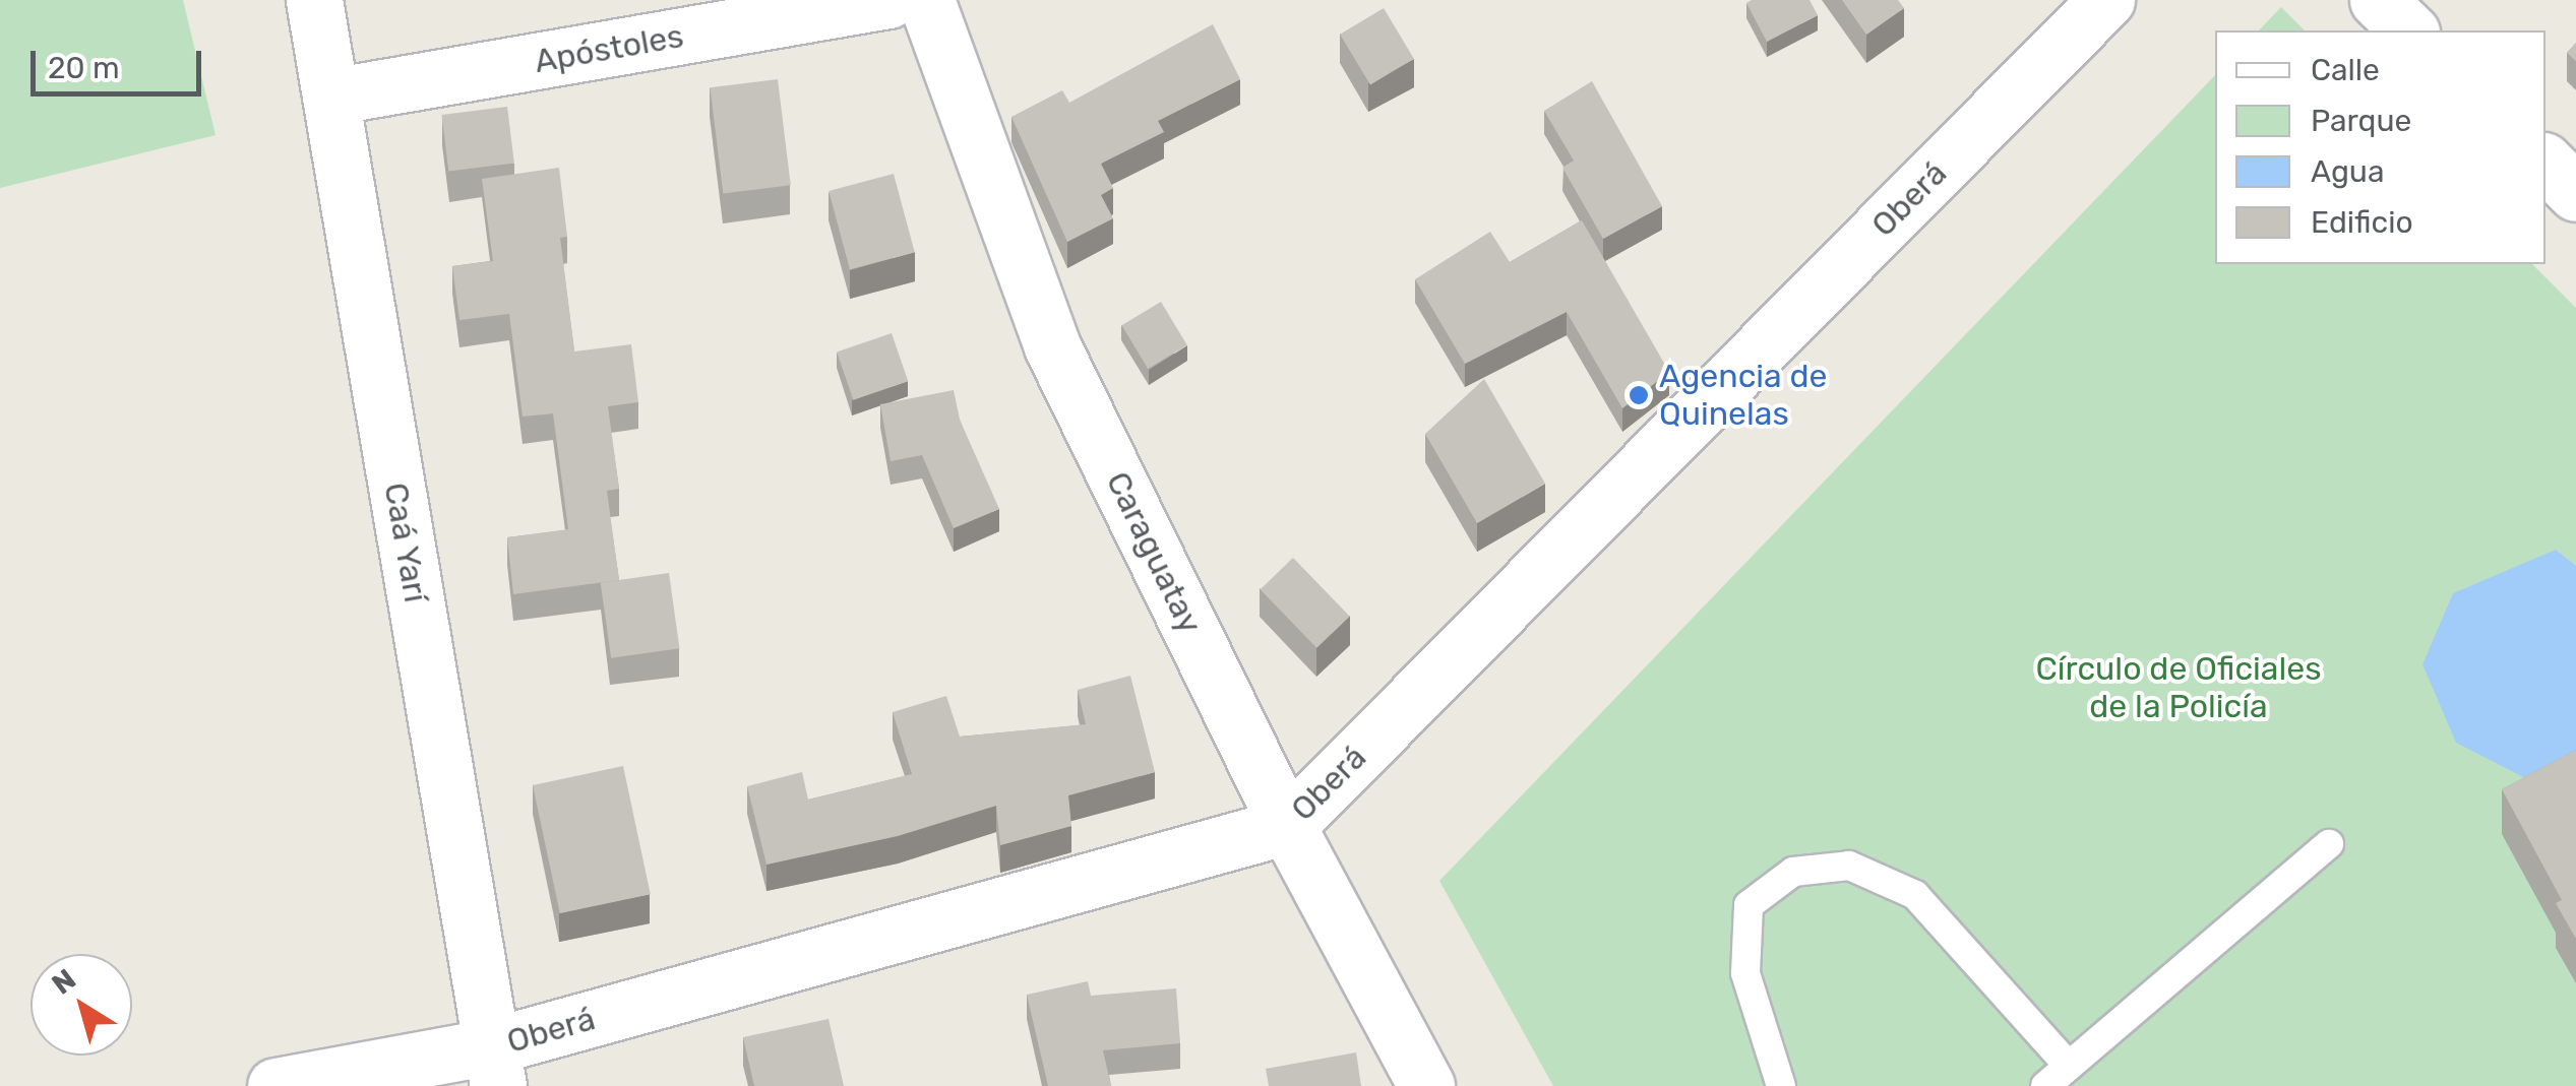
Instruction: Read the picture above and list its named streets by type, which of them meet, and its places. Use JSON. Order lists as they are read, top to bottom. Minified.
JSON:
{"streets":{"street":["Apóstoles","Oberá","Caá Yarí","Caraguatay"]},"crossings":[["Apóstoles","Caá Yarí"],["Oberá","Caá Yarí"],["Oberá","Caraguatay"]],"parks":["Círculo de Oficiales de la Policía"],"places":["Agencia de Quinelas"],"legend":["Calle","Parque","Agua","Edificio"],"scale_bar":"20 m","north":"top left"}
